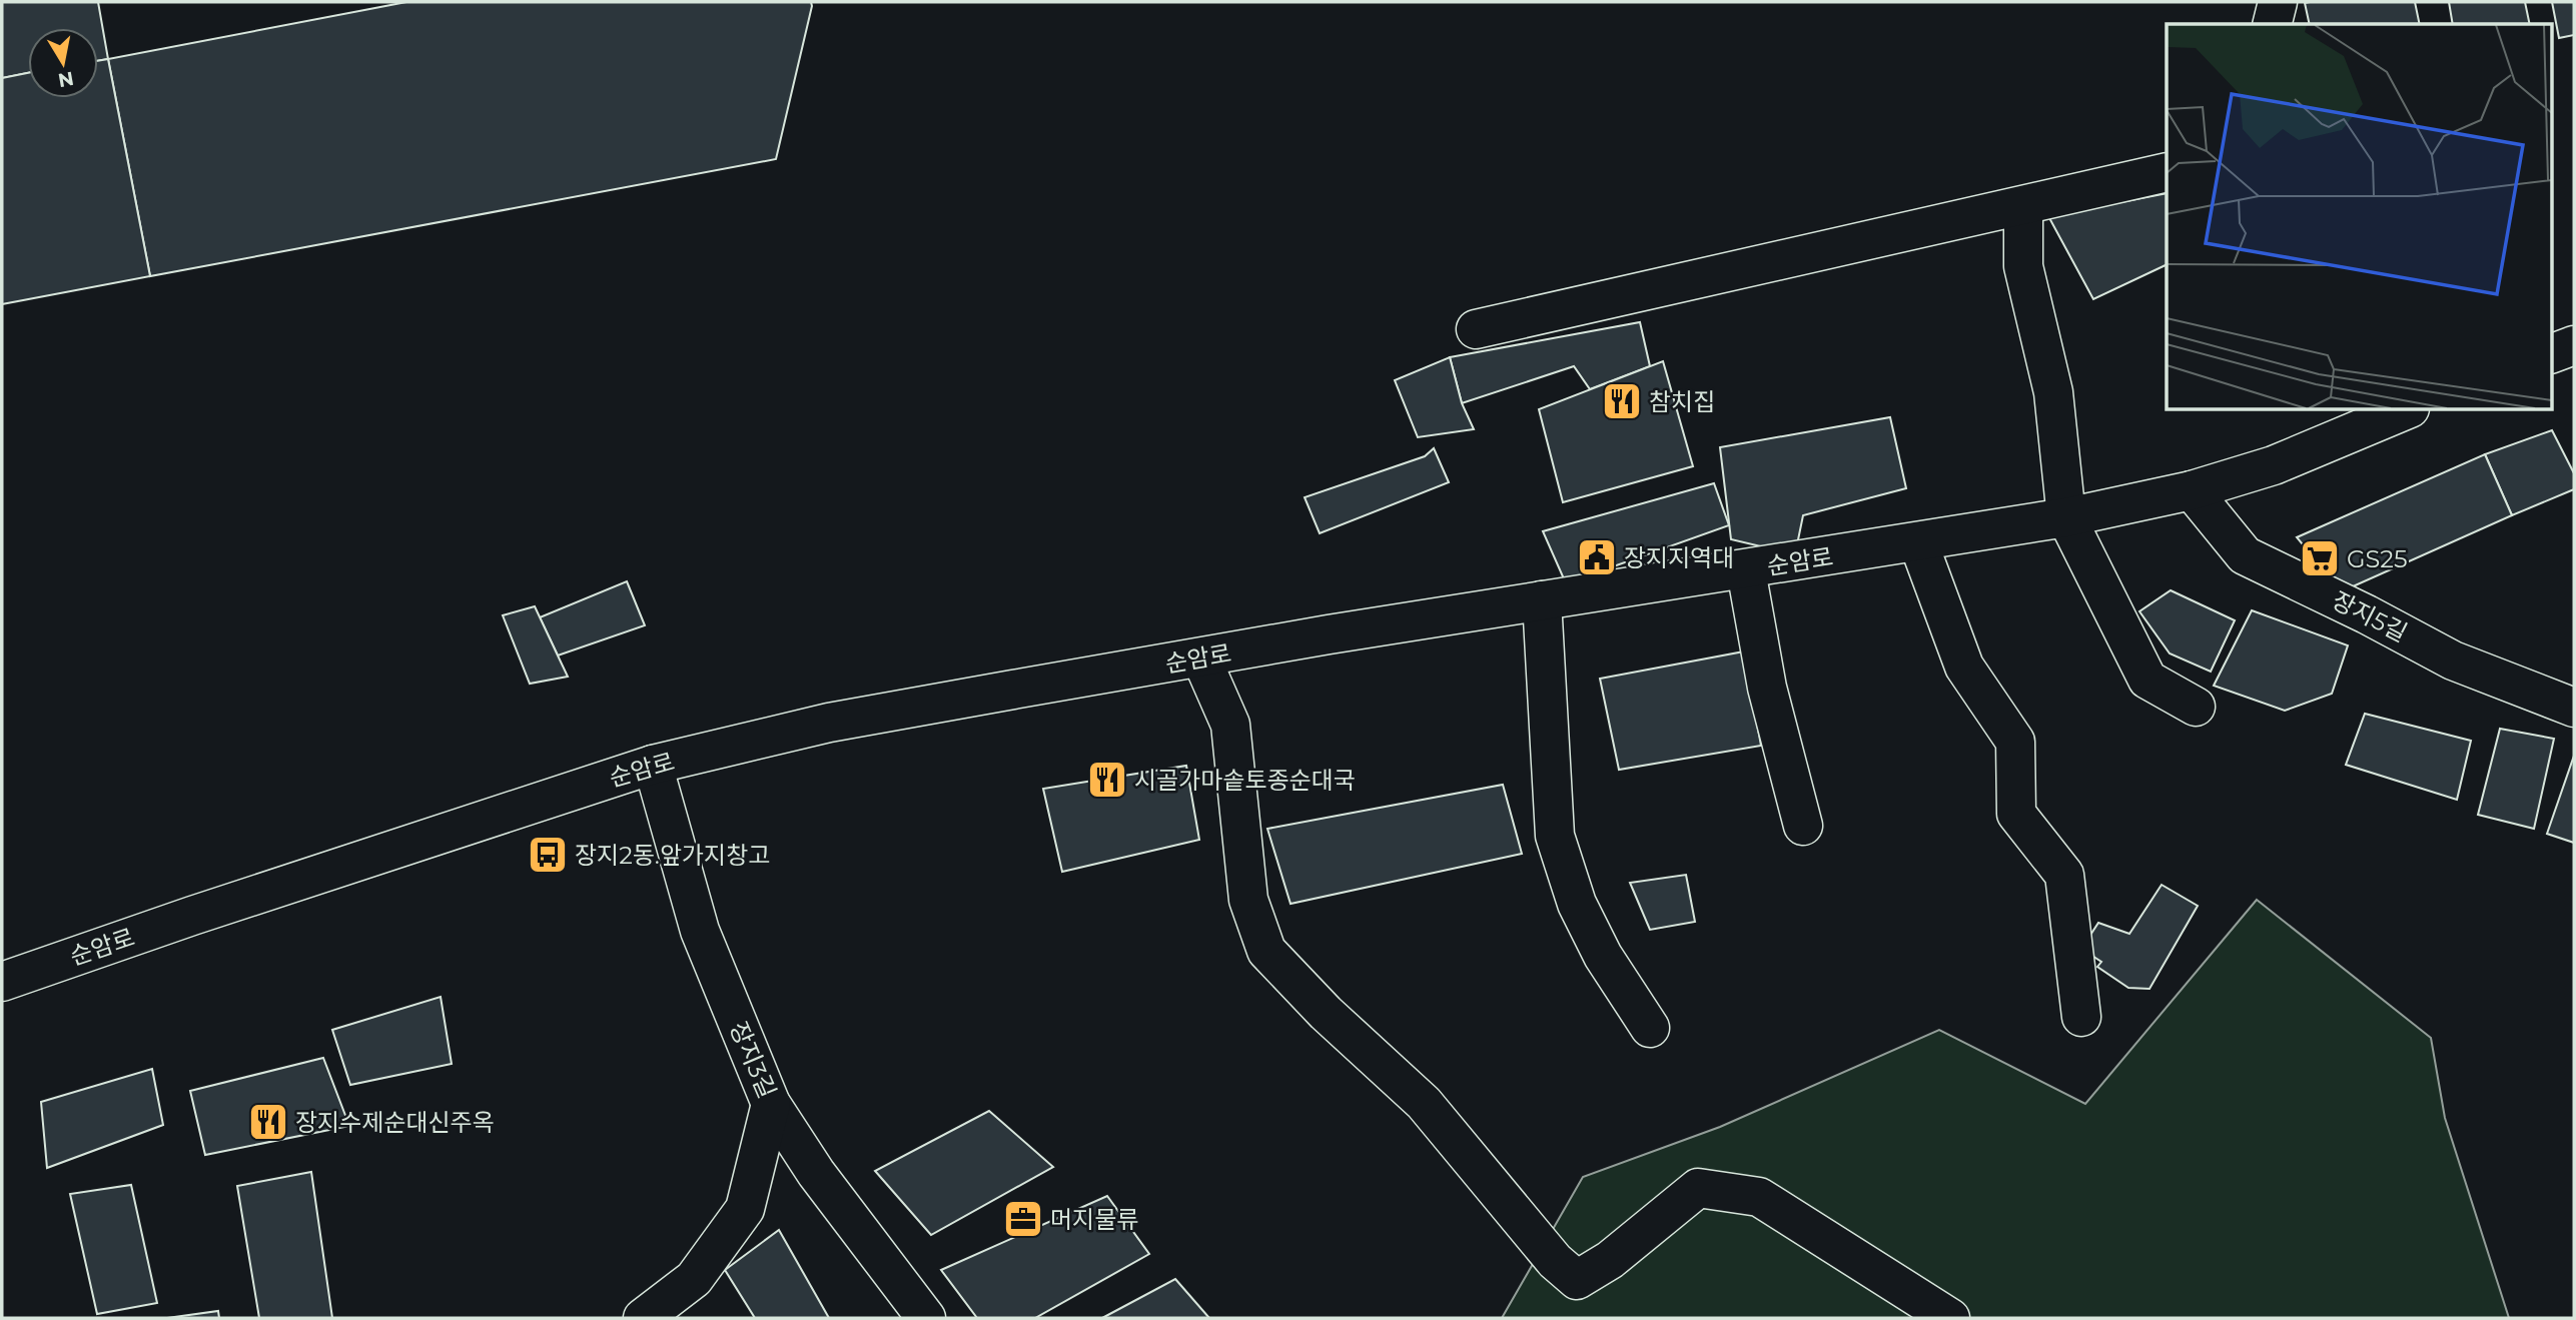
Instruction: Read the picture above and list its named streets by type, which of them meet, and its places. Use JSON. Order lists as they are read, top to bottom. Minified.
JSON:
{"streets":{"street":["순암로","장지5길","장지3길"]},"crossings":[["순암로","장지5길"],["순암로","장지3길"]],"places":{"restaurant":["참치집","시골가마솥토종순대국","장지수제순대신주옥"],"public building":["장지지역대"],"supermarket":["GS25"],"bus stop":["장지2동.앞가지창고"],"office":["머지물류"]},"north":"bottom"}
